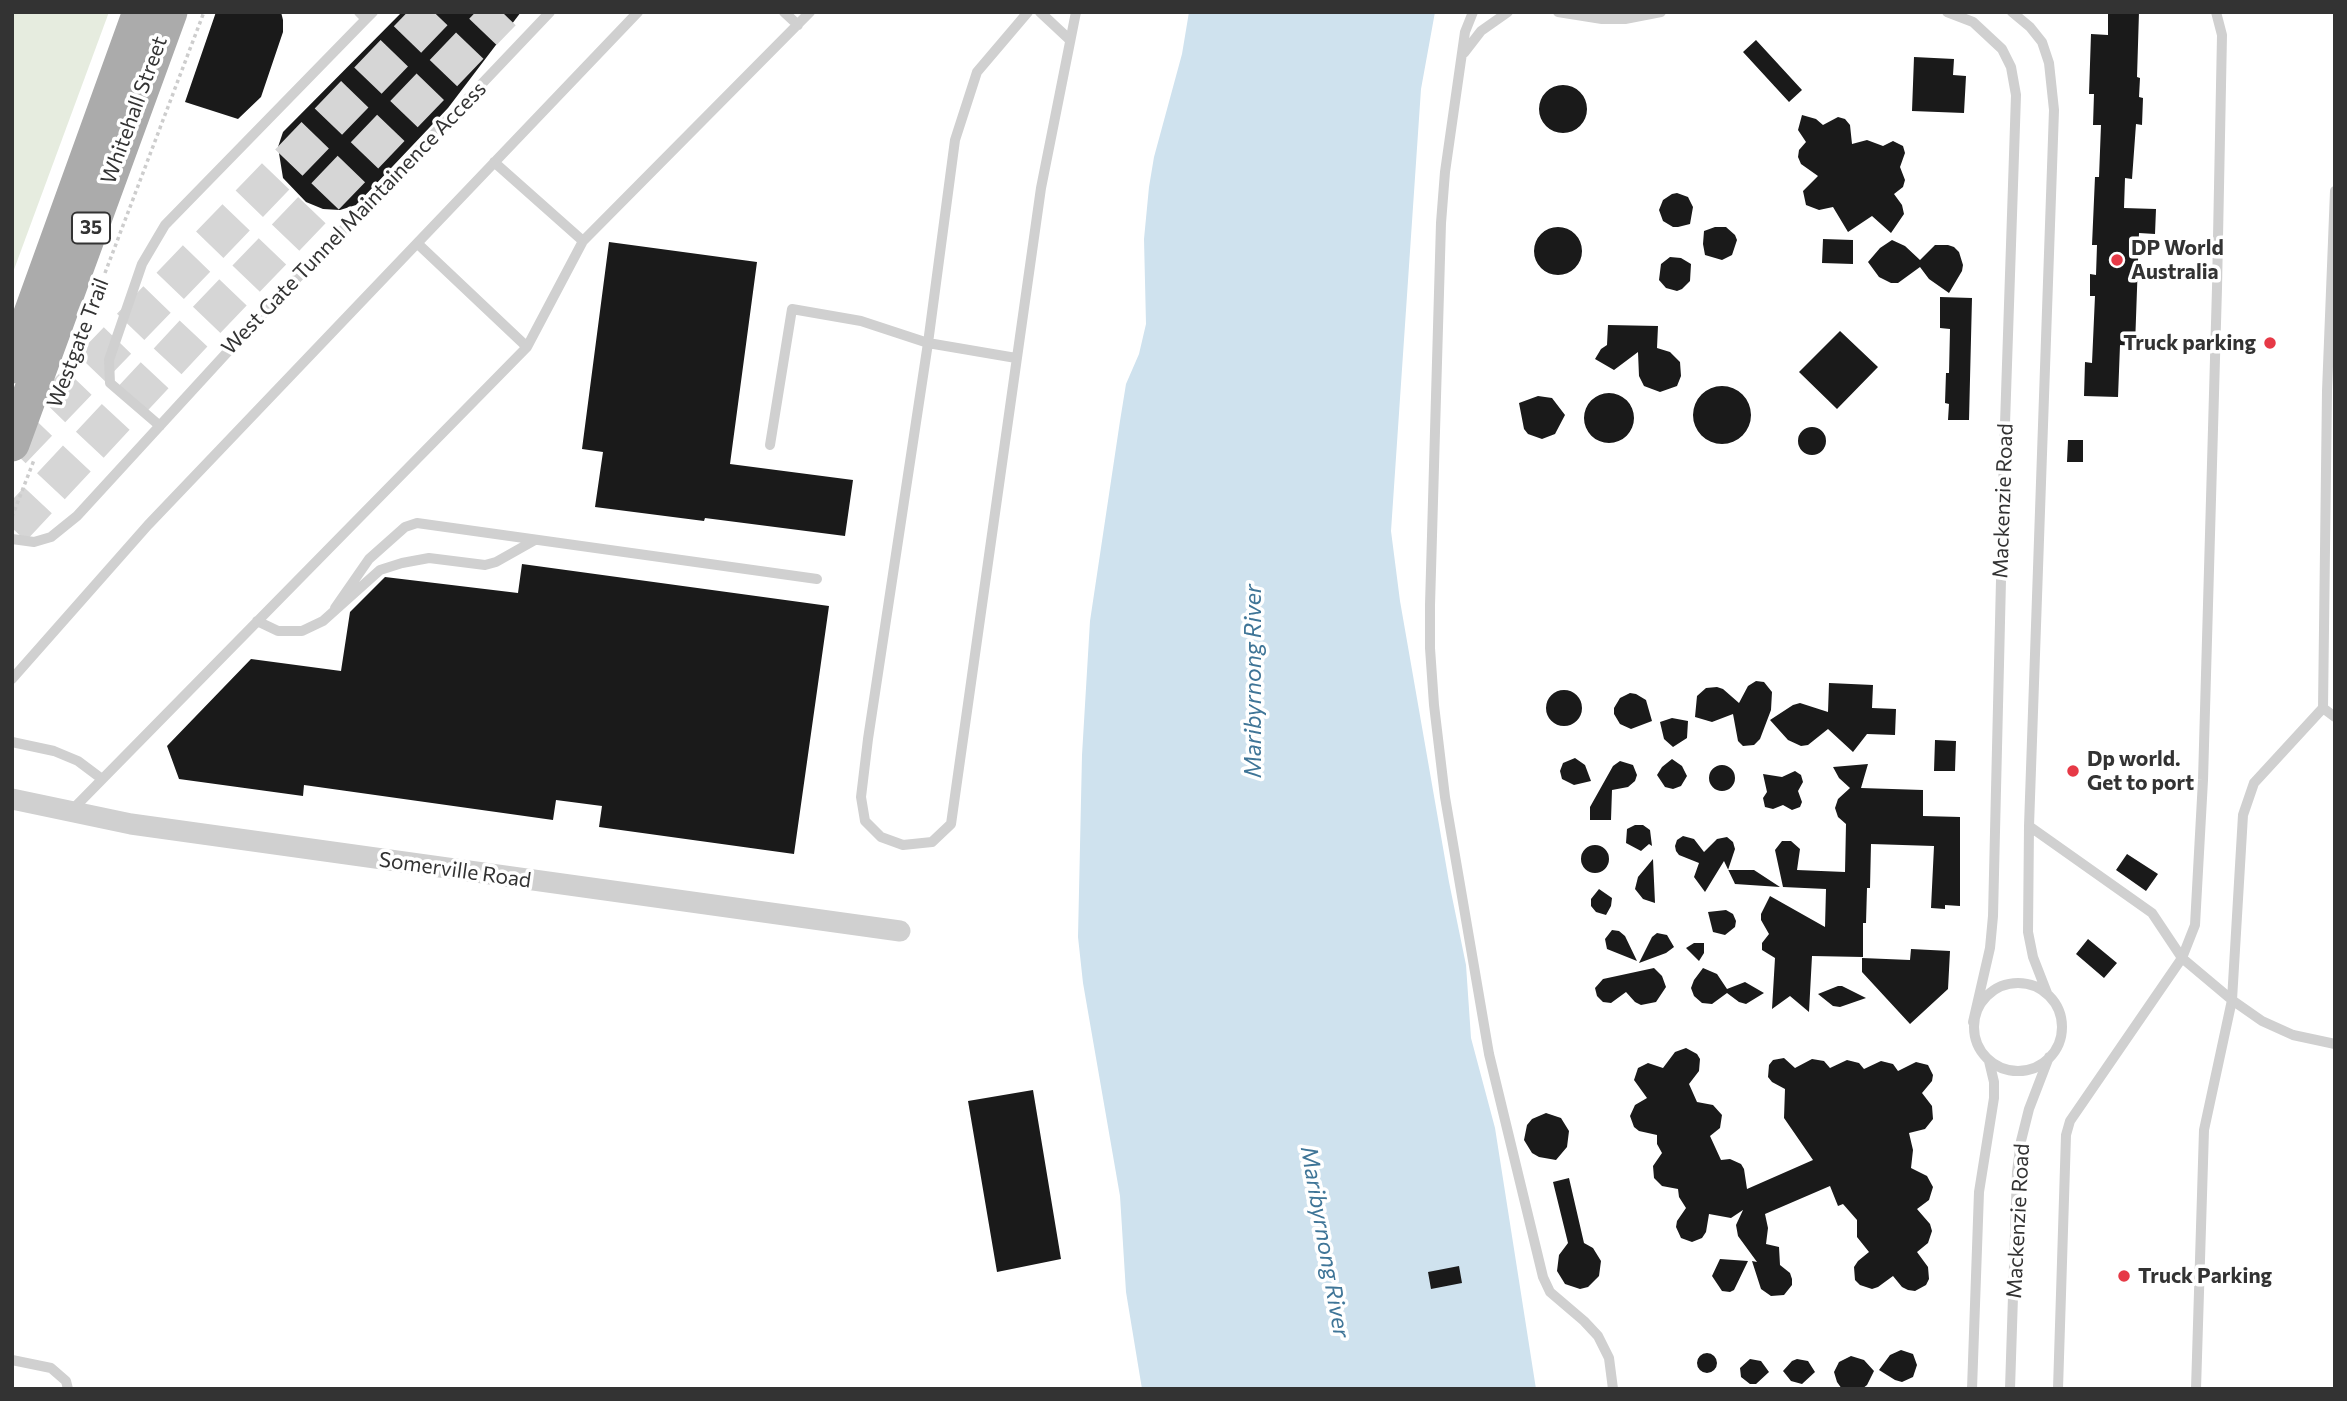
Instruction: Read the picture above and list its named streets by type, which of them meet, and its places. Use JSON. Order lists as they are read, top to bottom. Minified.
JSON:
{"streets":{"main road":["Whitehall Street","35"],"street":["Somerville Road"],"lane":["West Gate Tunnel Maintainence Access","Mackenzie Road"],"path":["Westgate Trail"]},"water":["Maribyrnong River"],"places":["DP World Australia","Truck parking","Dp world. Get to port","Truck Parking"]}
